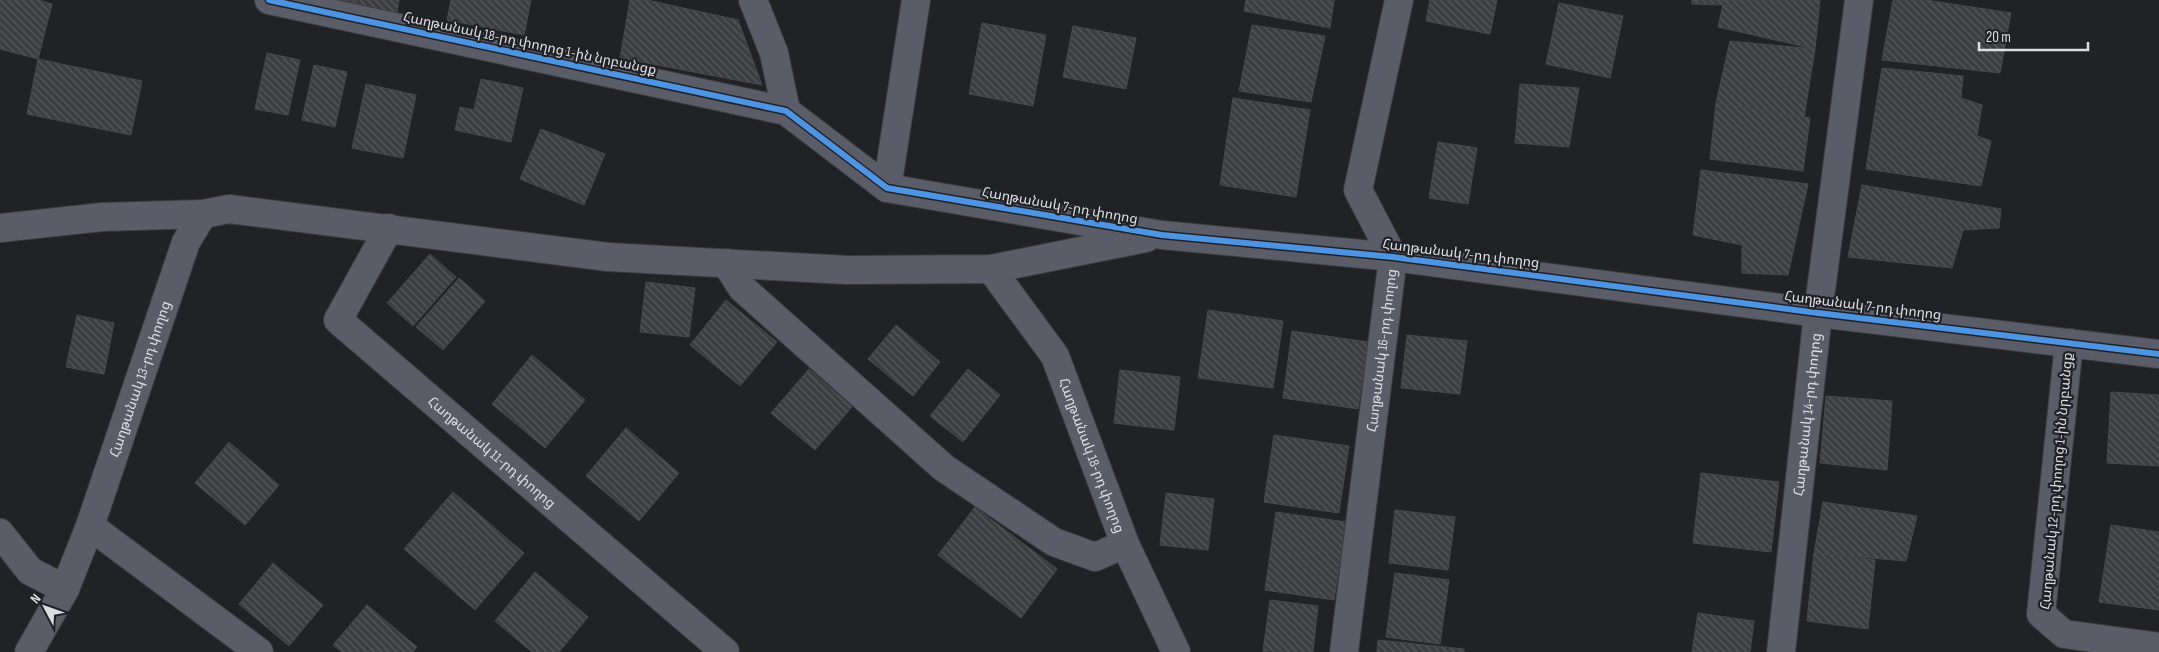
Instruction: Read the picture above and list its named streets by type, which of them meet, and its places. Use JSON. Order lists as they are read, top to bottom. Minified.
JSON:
{"streets":{"street":["Հաղթանակ 18-րդ փողոց 1-ին նրբանցք","Հաղթանակ 7-րդ փողոց","Հաղթանակ 16-րդ փողոց","Հաղթանակ 13-րդ փողոց","Հաղթանակ 14-րդ փողոց","Հաղթանակ 11-րդ փողոց","Հաղթանակ 18-րդ փողոց","Հաղթանակ 12-րդ փողոց 1-ին նրբանցք"]},"crossings":[["Հաղթանակ 18-րդ փողոց 1-ին նրբանցք","Հաղթանակ 7-րդ փողոց"],["Հաղթանակ 7-րդ փողոց","Հաղթանակ 16-րդ փողոց"],["Հաղթանակ 7-րդ փողոց","Հաղթանակ 14-րդ փողոց"],["Հաղթանակ 7-րդ փողոց","Հաղթանակ 12-րդ փողոց 1-ին նրբանցք"]],"scale_bar":"20 m","north":"top left"}
